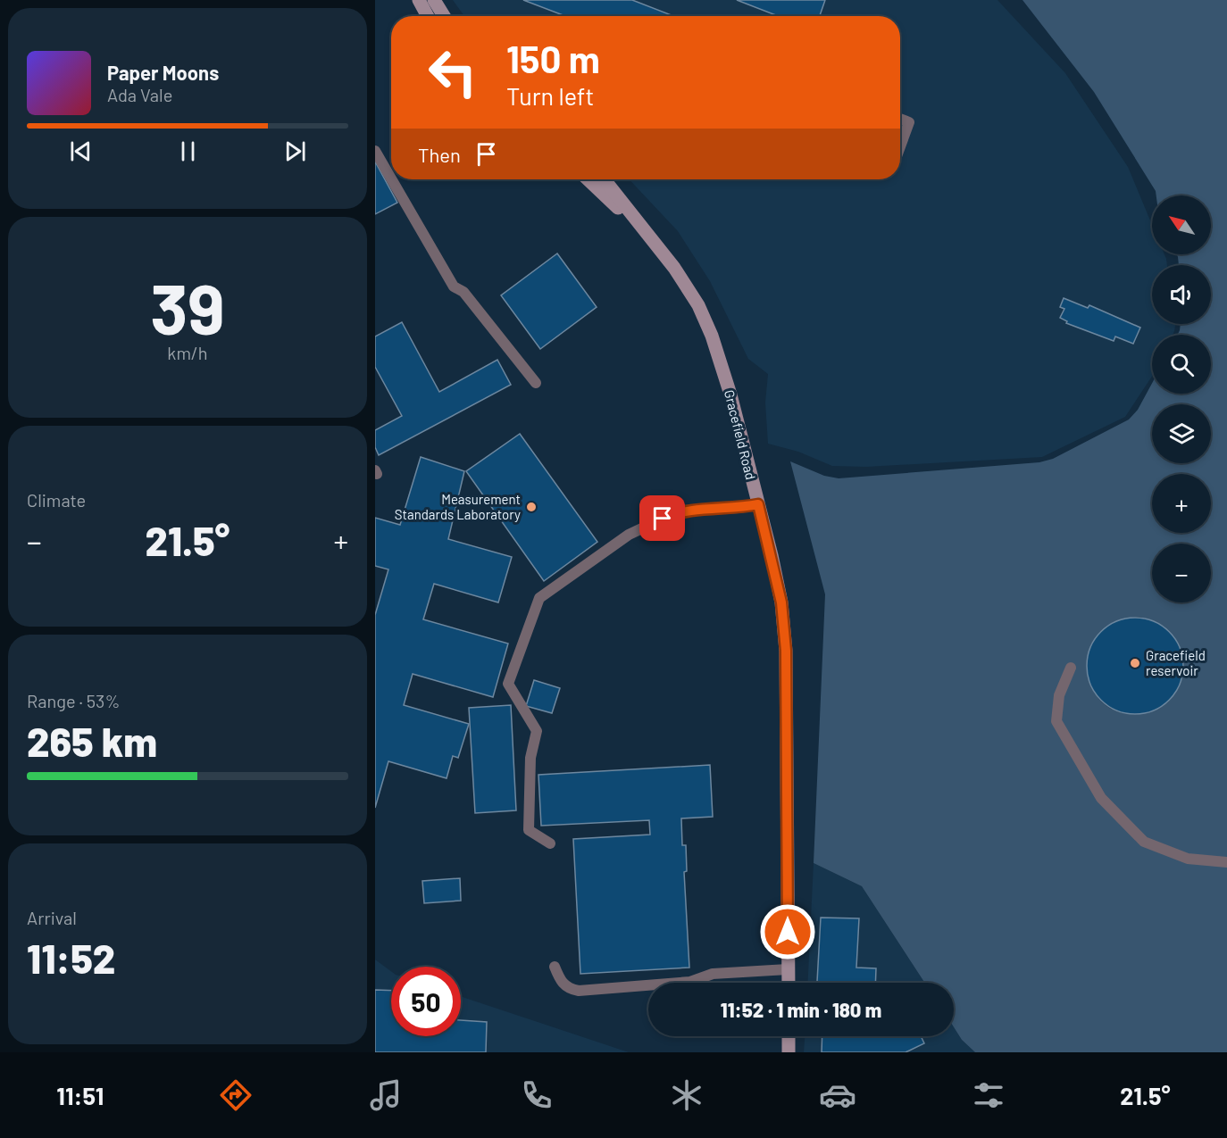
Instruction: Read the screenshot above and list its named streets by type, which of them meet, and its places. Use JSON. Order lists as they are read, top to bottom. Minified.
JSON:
{"streets":{"main road":["Gracefield Road"]},"places":["Measurement Standards Laboratory","Gracefield reservoir"],"north":"top left","page":{"turn":["150 m","Turn left"],"song":["Paper Moons","Ada Vale"],"then":"Then","map_buttons":["+","−"],"tile":[["39","km/h"],"Climate",["Range · 53%","265 km"],["Arrival","11:52"]],"heat":["−","21.5°","+"],"limit":"50","trip":"11:52 · 1 min · 180 m","tabs":["11:51","21.5°"]}}
